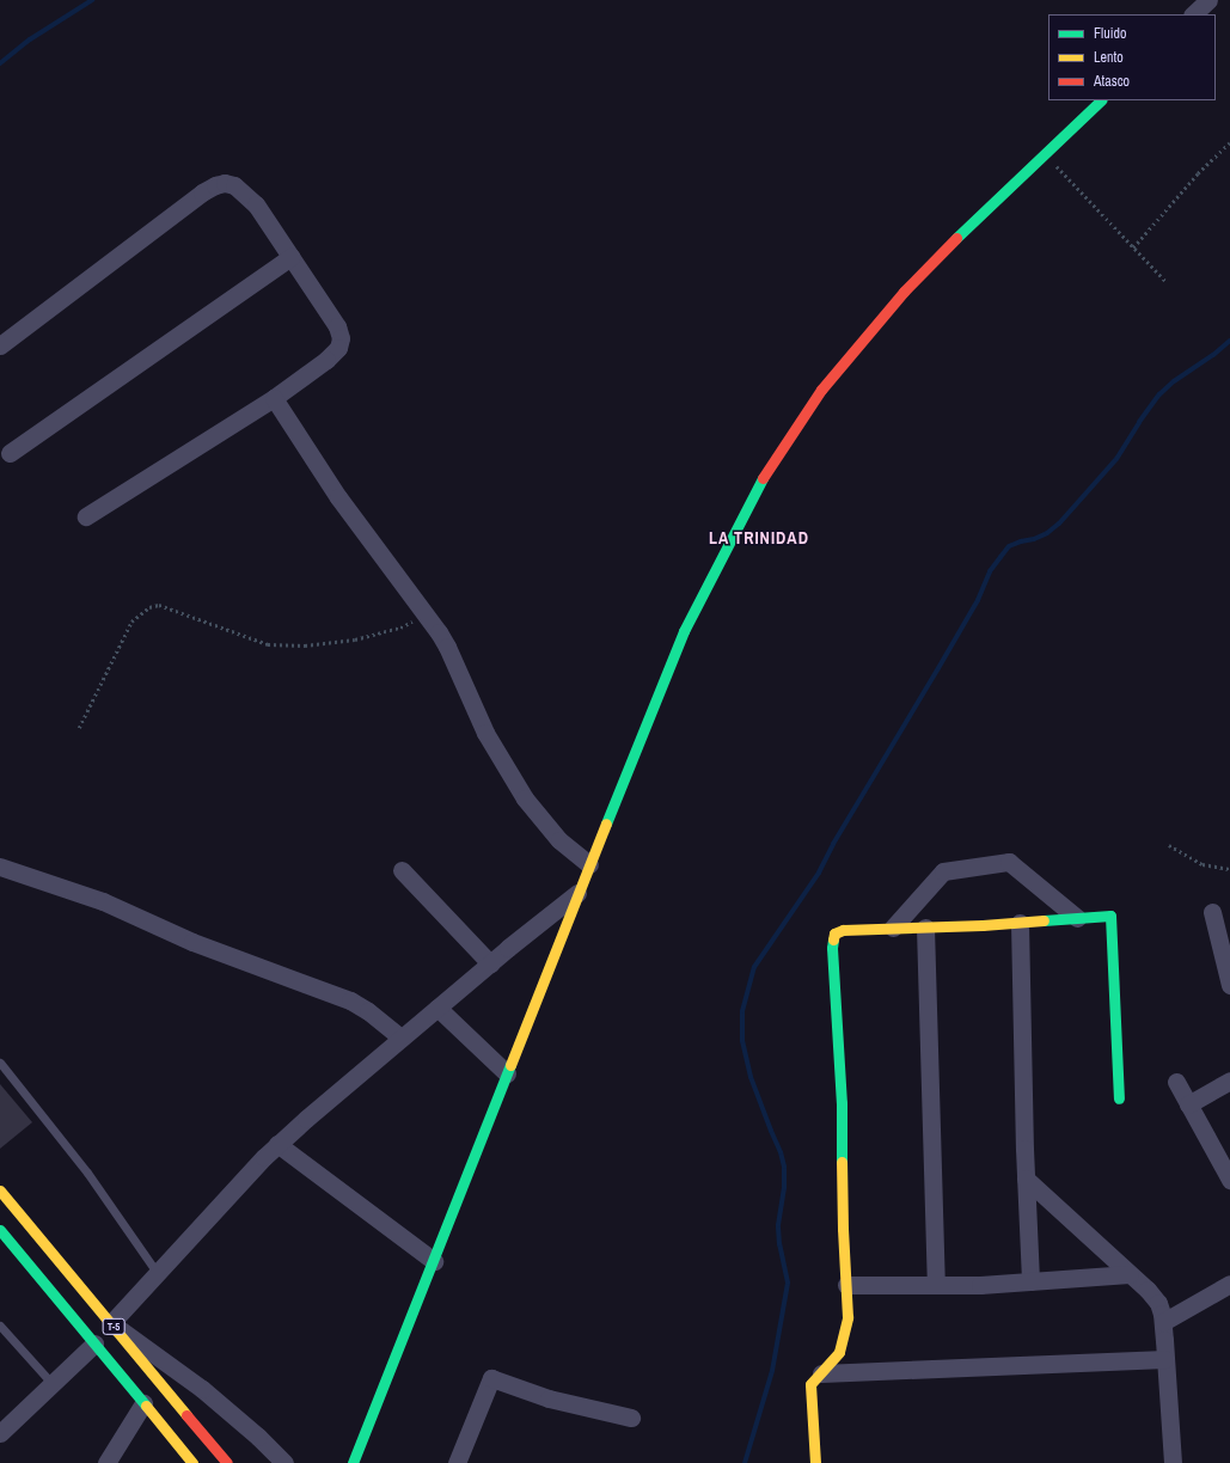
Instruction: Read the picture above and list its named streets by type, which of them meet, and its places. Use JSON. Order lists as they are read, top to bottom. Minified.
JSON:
{"streets":{"street":["T-5"]},"districts":["LA TRINIDAD"],"legend":["Fluido","Lento","Atasco"]}
